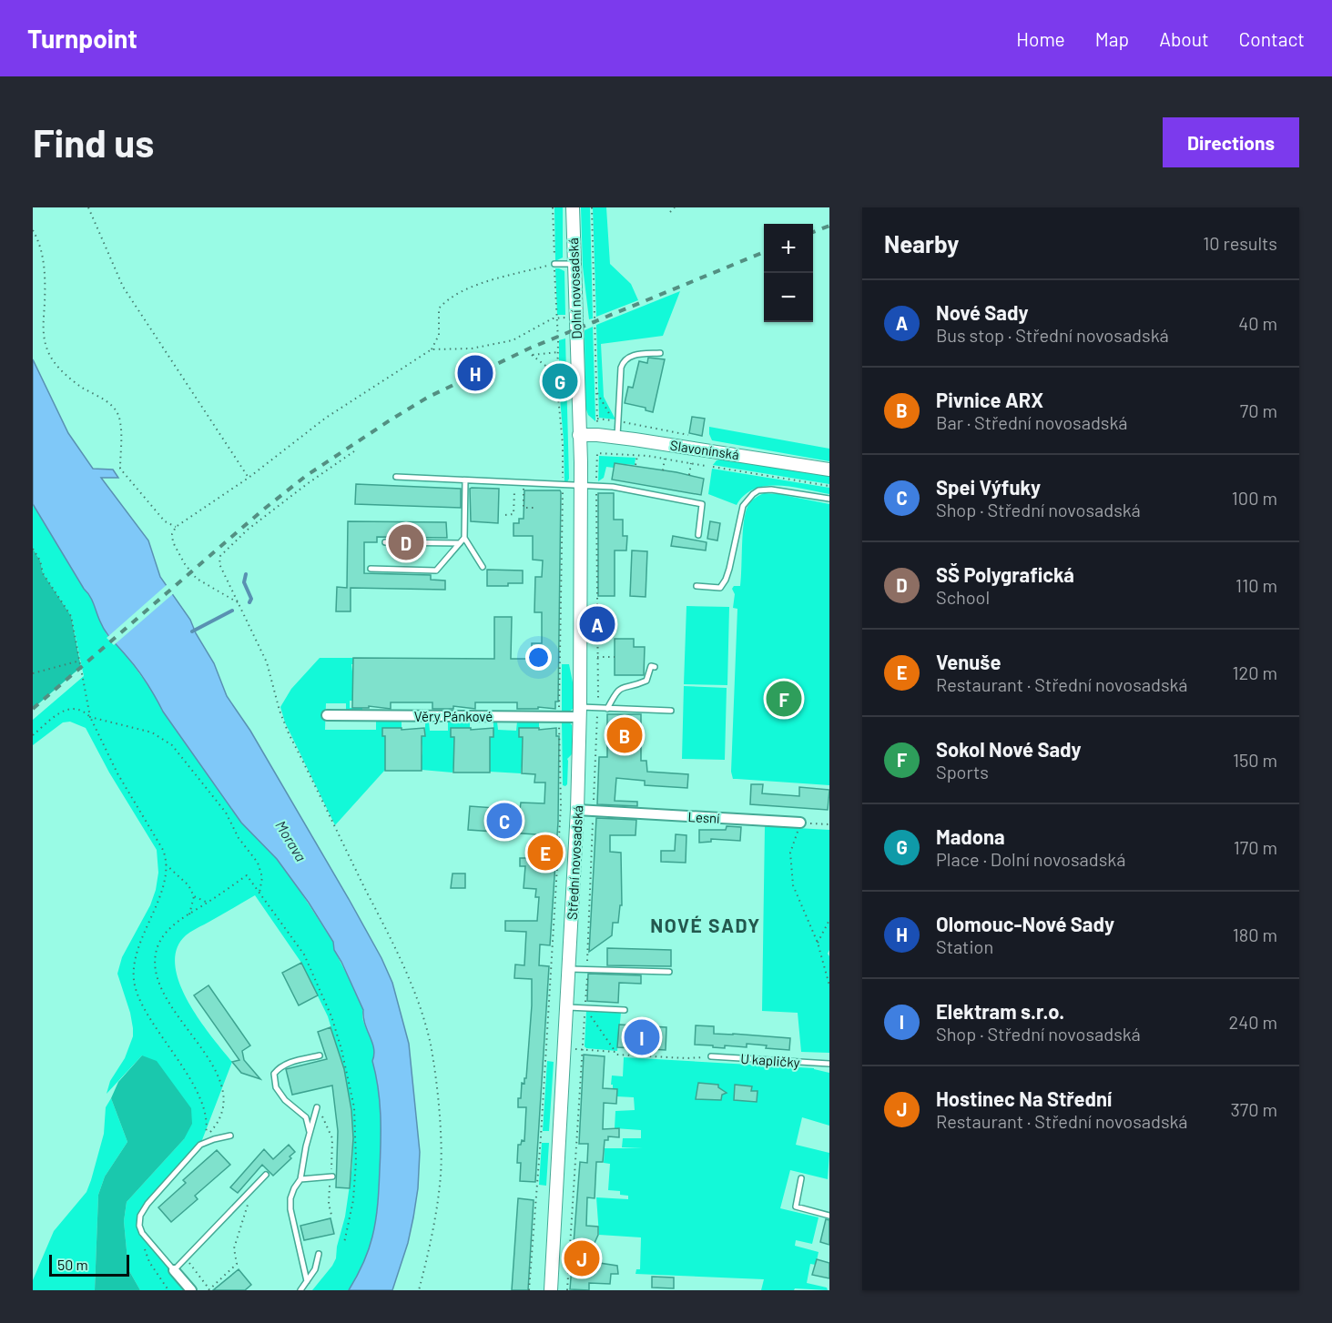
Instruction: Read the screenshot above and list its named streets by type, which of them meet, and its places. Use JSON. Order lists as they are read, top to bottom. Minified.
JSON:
{"streets":{"main road":["Dolní novosadská","Slavonínská","Střední novosadská"],"street":["Věry Pánkové","Lesní"],"lane":["U kapličky"]},"crossings":[["Dolní novosadská","Slavonínská"],["Dolní novosadská","Střední novosadská"],["Slavonínská","Střední novosadská"],["Věry Pánkové","Střední novosadská"],["Lesní","Střední novosadská"]],"districts":["NOVÉ SADY"],"water":["Morava"],"scale_bar":"50 m","page":{"header":"Turnpoint","nav":["Home","Map","About","Contact"],"buttons":"Directions","title":"Find us","heading":["Nearby","10 results"],"map_buttons":["+","−"],"list":[{"mark":"A","name":"Nové Sady","note":"Bus stop · Střední novosadská","value":"40 m"},{"mark":"B","name":"Pivnice ARX","note":"Bar · Střední novosadská","value":"70 m"},{"mark":"C","name":"Spei Výfuky","note":"Shop · Střední novosadská","value":"100 m"},{"mark":"D","name":"SŠ Polygrafická","note":"School","value":"110 m"},{"mark":"E","name":"Venuše","note":"Restaurant · Střední novosadská","value":"120 m"},{"mark":"F","name":"Sokol Nové Sady","note":"Sports","value":"150 m"},{"mark":"G","name":"Madona","note":"Place · Dolní novosadská","value":"170 m"},{"mark":"H","name":"Olomouc-Nové Sady","note":"Station","value":"180 m"},{"mark":"I","name":"Elektram s.r.o.","note":"Shop · Střední novosadská","value":"240 m"},{"mark":"J","name":"Hostinec Na Střední","note":"Restaurant · Střední novosadská","value":"370 m"}],"pins":["H","G","D","A","F","B","C","E","I","J"],"scale":"50 m"}}
